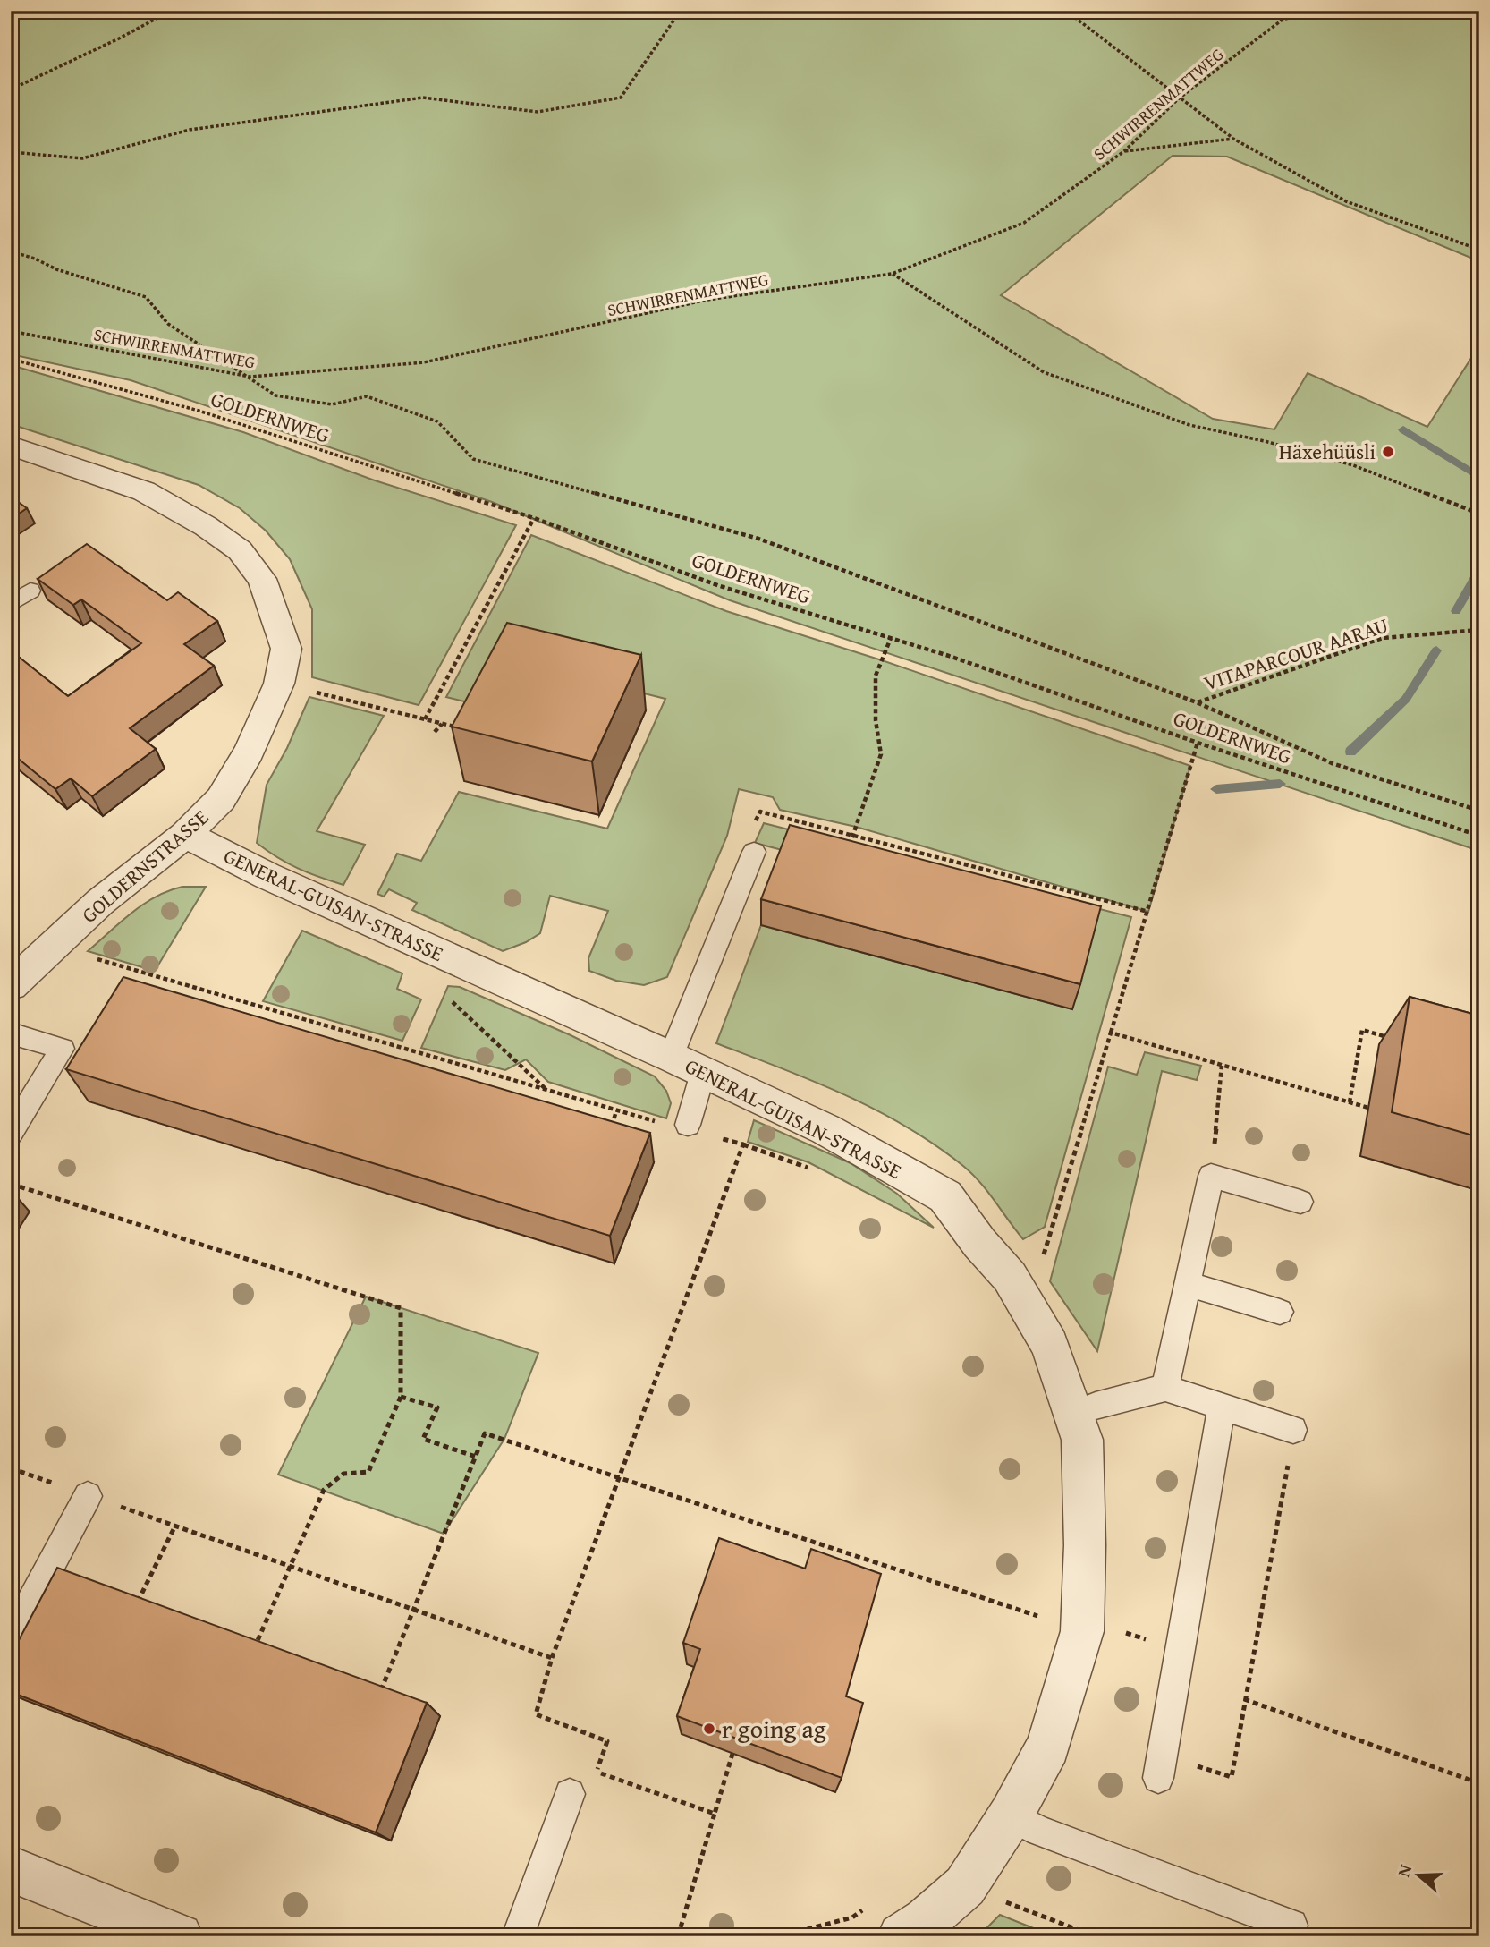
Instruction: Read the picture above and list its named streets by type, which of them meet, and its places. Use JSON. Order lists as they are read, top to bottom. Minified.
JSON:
{"streets":{"street":["GOLDERNSTRASSE","GENERAL-GUISAN-STRASSE"],"path":["SCHWIRRENMATTWEG","GOLDERNWEG","VITAPARCOUR AARAU"]},"crossings":[["GOLDERNSTRASSE","GENERAL-GUISAN-STRASSE"]],"places":["Häxehüüsli","r going ag"],"north":"left"}
